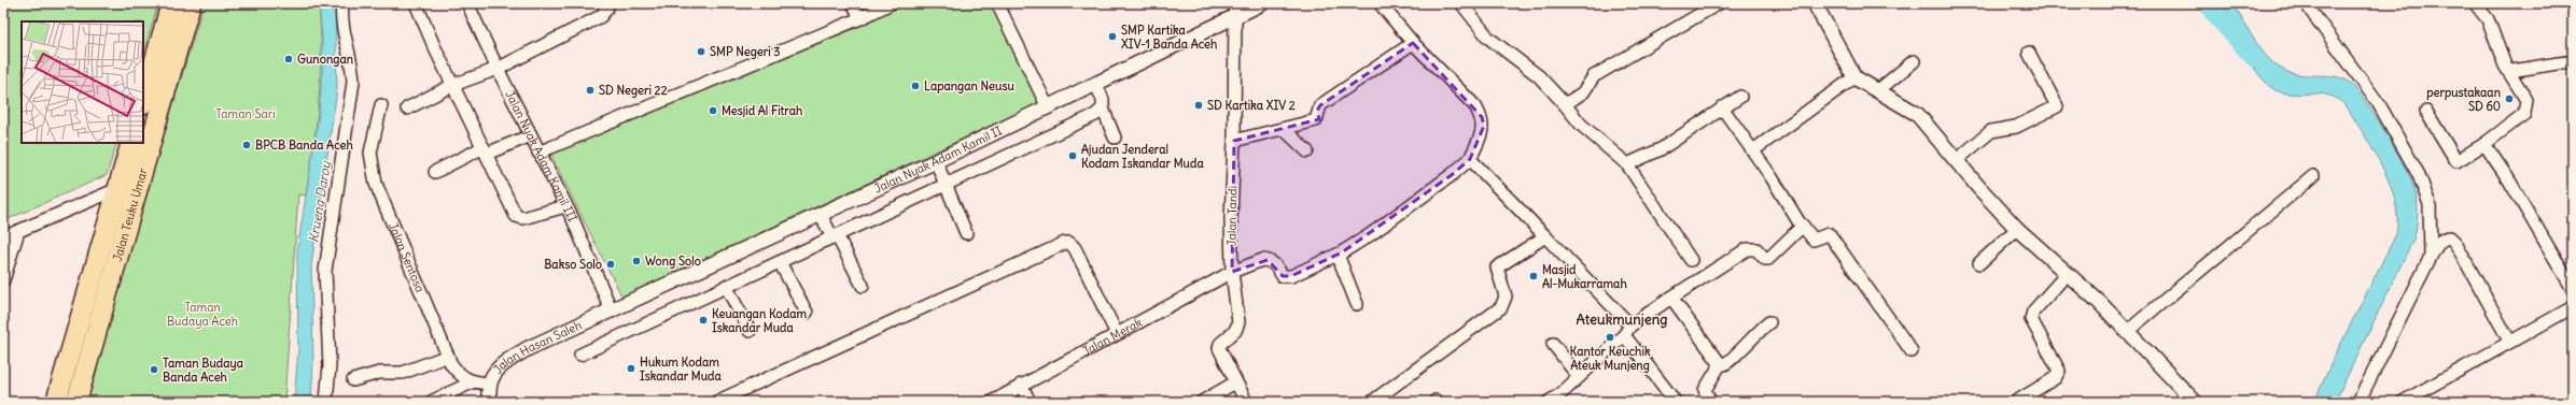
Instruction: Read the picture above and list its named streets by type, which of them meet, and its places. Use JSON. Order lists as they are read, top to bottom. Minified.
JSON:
{"streets":{"highway":["Jalan Teuku Umar"],"street":["Jalan Nyak Adam Kamil III","Jalan Nyak Adam Kamil II","Jalan Tandi","Jalan Sentosa","Jalan Merak","Jalan Hasan Saleh"]},"crossings":[["Jalan Nyak Adam Kamil III","Jalan Nyak Adam Kamil II"],["Jalan Nyak Adam Kamil III","Jalan Hasan Saleh"],["Jalan Nyak Adam Kamil II","Jalan Tandi"],["Jalan Nyak Adam Kamil II","Jalan Hasan Saleh"],["Jalan Tandi","Jalan Merak"]],"districts":["Ateukmunjeng"],"water":["Krueng Daroy"],"parks":["Taman Sari","Taman Budaya Aceh"],"places":["SMP Kartika XIV-1 Banda Aceh","SMP Negeri 3","Gunongan","Lapangan Neusu","SD Negeri 22","perpustakaan SD 60","SD Kartika XIV 2","Mesjid Al Fitrah","BPCB Banda Aceh","Ajudan Jenderal Kodam Iskandar Muda","Wong Solo","Bakso Solo","Masjid Al-Mukarramah","Keuangan Kodam Iskandar Muda","Kantor Keuchik Ateuk Munjeng","Hukum Kodam Iskandar Muda","Taman Budaya Banda Aceh"]}
